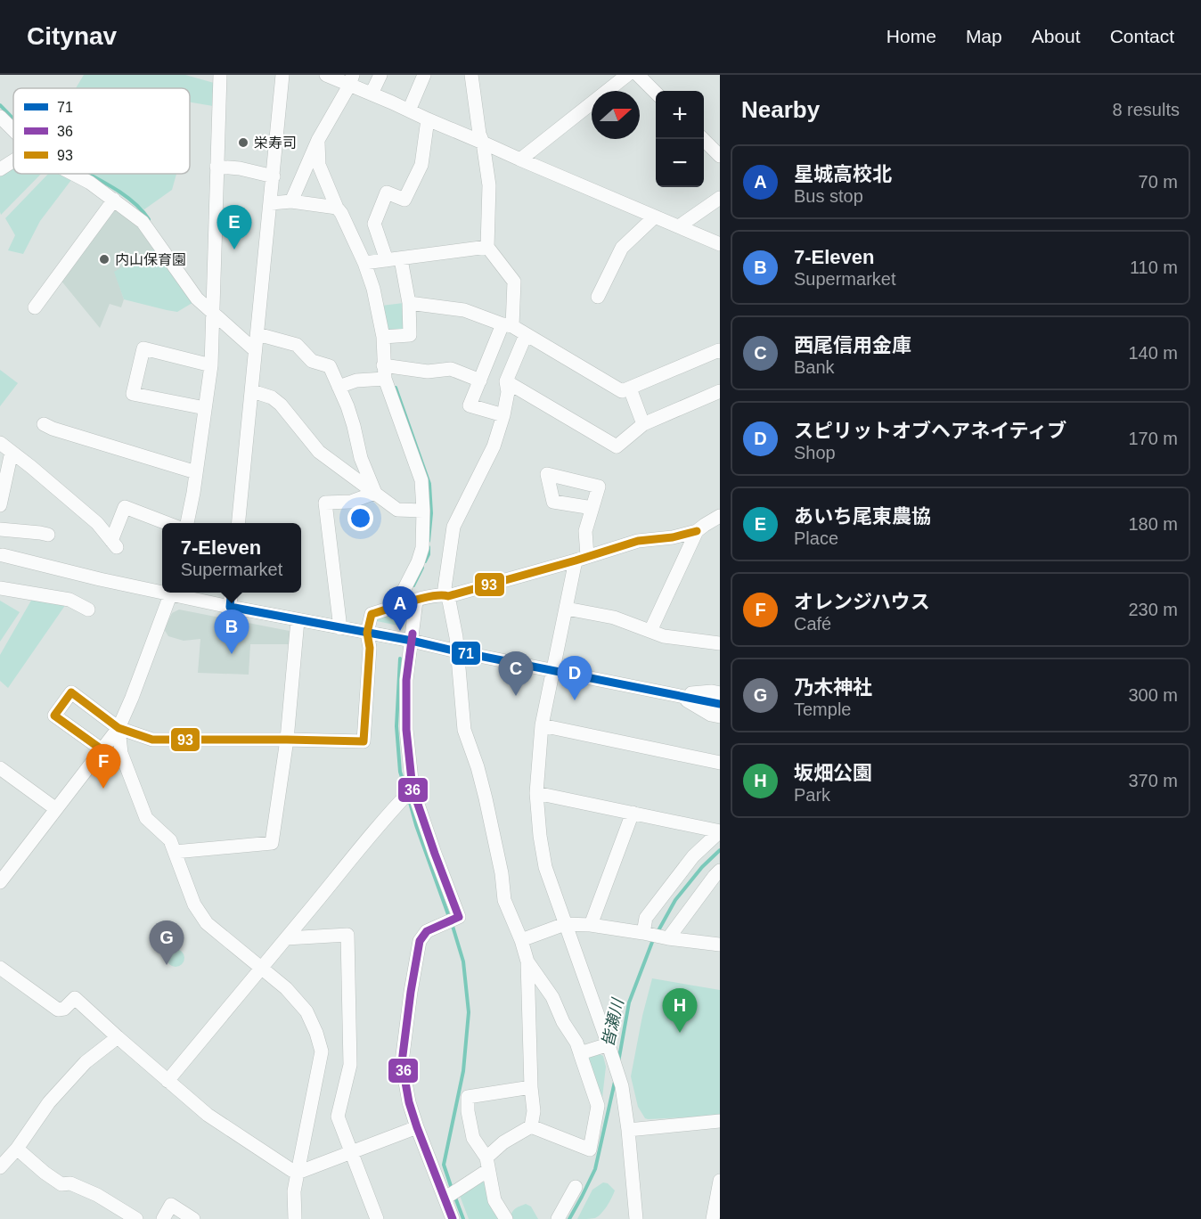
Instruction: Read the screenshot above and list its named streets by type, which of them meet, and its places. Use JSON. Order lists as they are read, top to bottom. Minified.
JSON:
{"water":["皆瀬川"],"places":["栄寿司","内山保育園"],"lines":["transit line 93","transit line 71","transit line 36"],"legend":["71","36","93"],"north":"right","page":{"header":"Citynav","nav":["Home","Map","About","Contact"],"heading":["Nearby","8 results"],"map_buttons":["+","−"],"list":[{"mark":"A","name":"星城高校北","note":"Bus stop","value":"70 m"},{"mark":"B","name":"7-Eleven","note":"Supermarket","value":"110 m"},{"mark":"C","name":"西尾信用金庫","note":"Bank","value":"140 m"},{"mark":"D","name":"スピリットオブヘアネイティブ","note":"Shop","value":"170 m"},{"mark":"E","name":"あいち尾東農協","note":"Place","value":"180 m"},{"mark":"F","name":"オレンジハウス","note":"Café","value":"230 m"},{"mark":"G","name":"乃木神社","note":"Temple","value":"300 m"},{"mark":"H","name":"坂畑公園","note":"Park","value":"370 m"}],"pins":["E","A","B","C","D","F","G","H"],"popup":["7-Eleven","Supermarket"]}}
